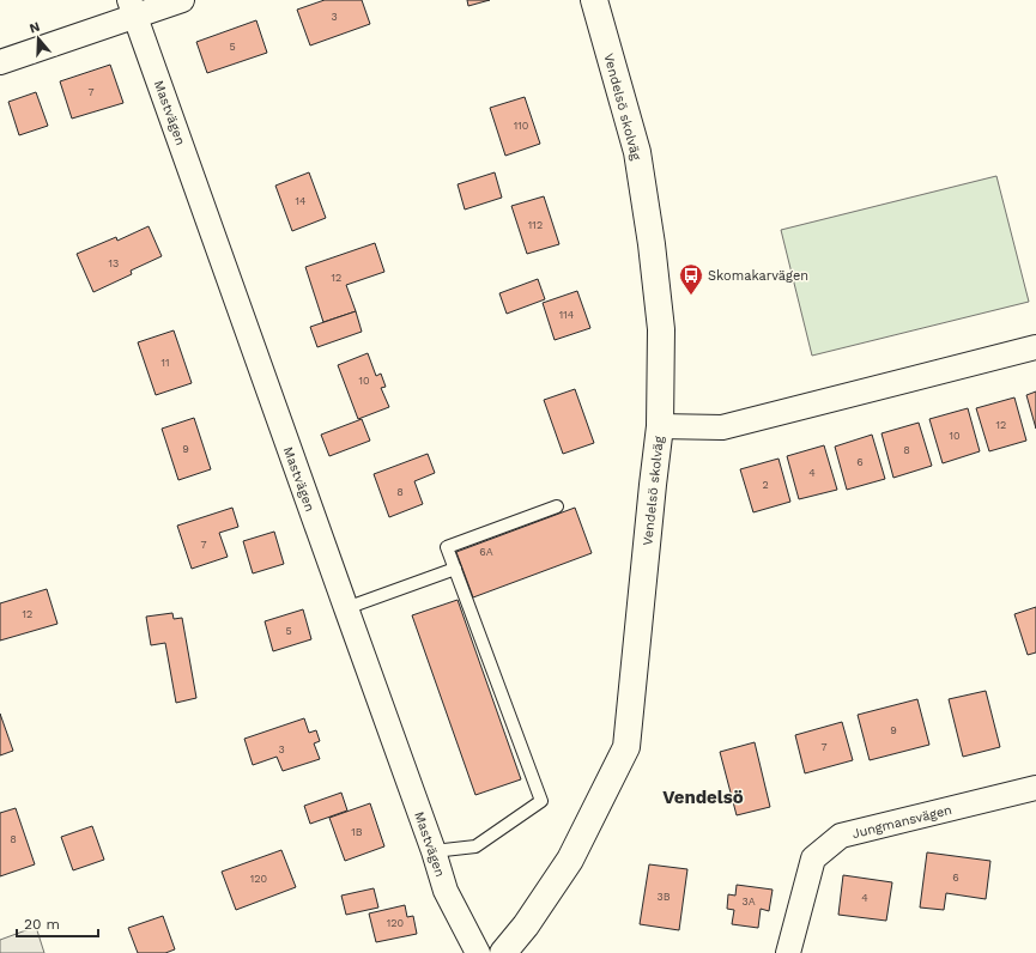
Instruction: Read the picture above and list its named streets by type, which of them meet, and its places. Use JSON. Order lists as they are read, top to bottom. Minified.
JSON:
{"streets":{"street":["Vendelsö skolväg","Mastvägen","Jungmansvägen"]},"districts":["Vendelsö"],"places":{"bus stop":["Skomakarvägen"]},"house_numbers":["3","5","7","110","14","112","13","12","114","11","10","12","10","9","8","6","4","2","8","7","6A","12","5","9","7","3","1B","8","6","120","3B","4","3A","120"],"scale_bar":"20 m","north":"top"}
